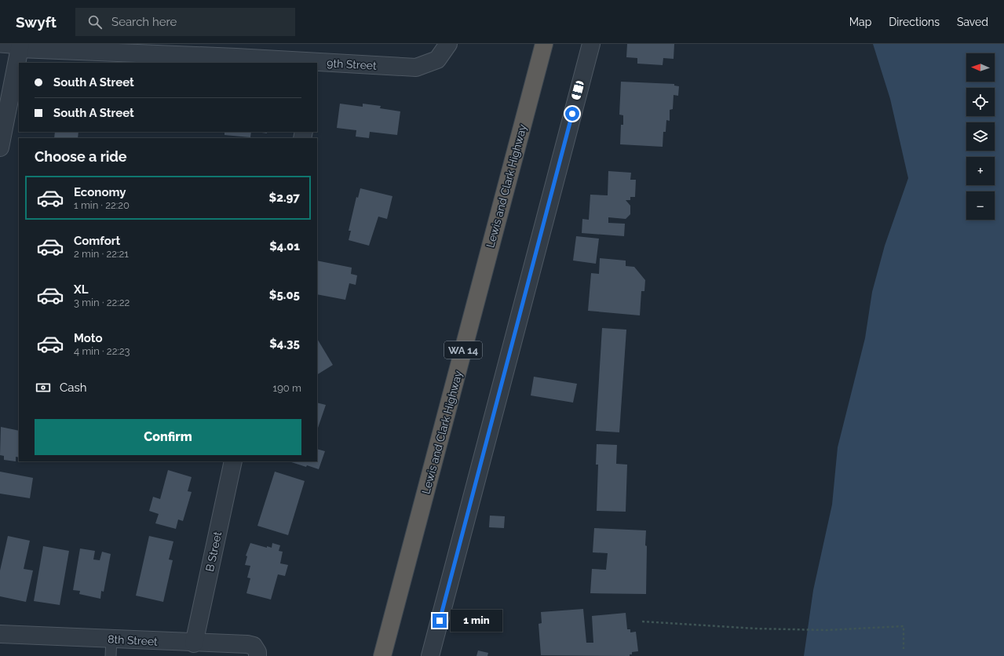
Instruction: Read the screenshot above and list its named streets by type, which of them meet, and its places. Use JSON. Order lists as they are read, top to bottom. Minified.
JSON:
{"streets":{"highway":["Lewis and Clark Highway","WA 14"],"street":["9th Street","B Street","8th Street"]},"crossings":[["B Street","8th Street"]],"north":"left","page":{"header":"Swyft","search":"Search here","nav":["Map","Directions","Saved"],"map_buttons":["+","−"],"banner":["South A Street","South A Street"],"heading":"Choose a ride","list":[{"name":"Economy","note":"1 min · 22:20","value":"$2.97"},{"name":"Comfort","note":"2 min · 22:21","value":"$4.01"},{"name":"XL","note":"3 min · 22:22","value":"$5.05"},{"name":"Moto","note":"4 min · 22:23","value":"$4.35"}],"pay":["Cash","190 m"],"buttons":"Confirm","bubble":"1 min"}}
